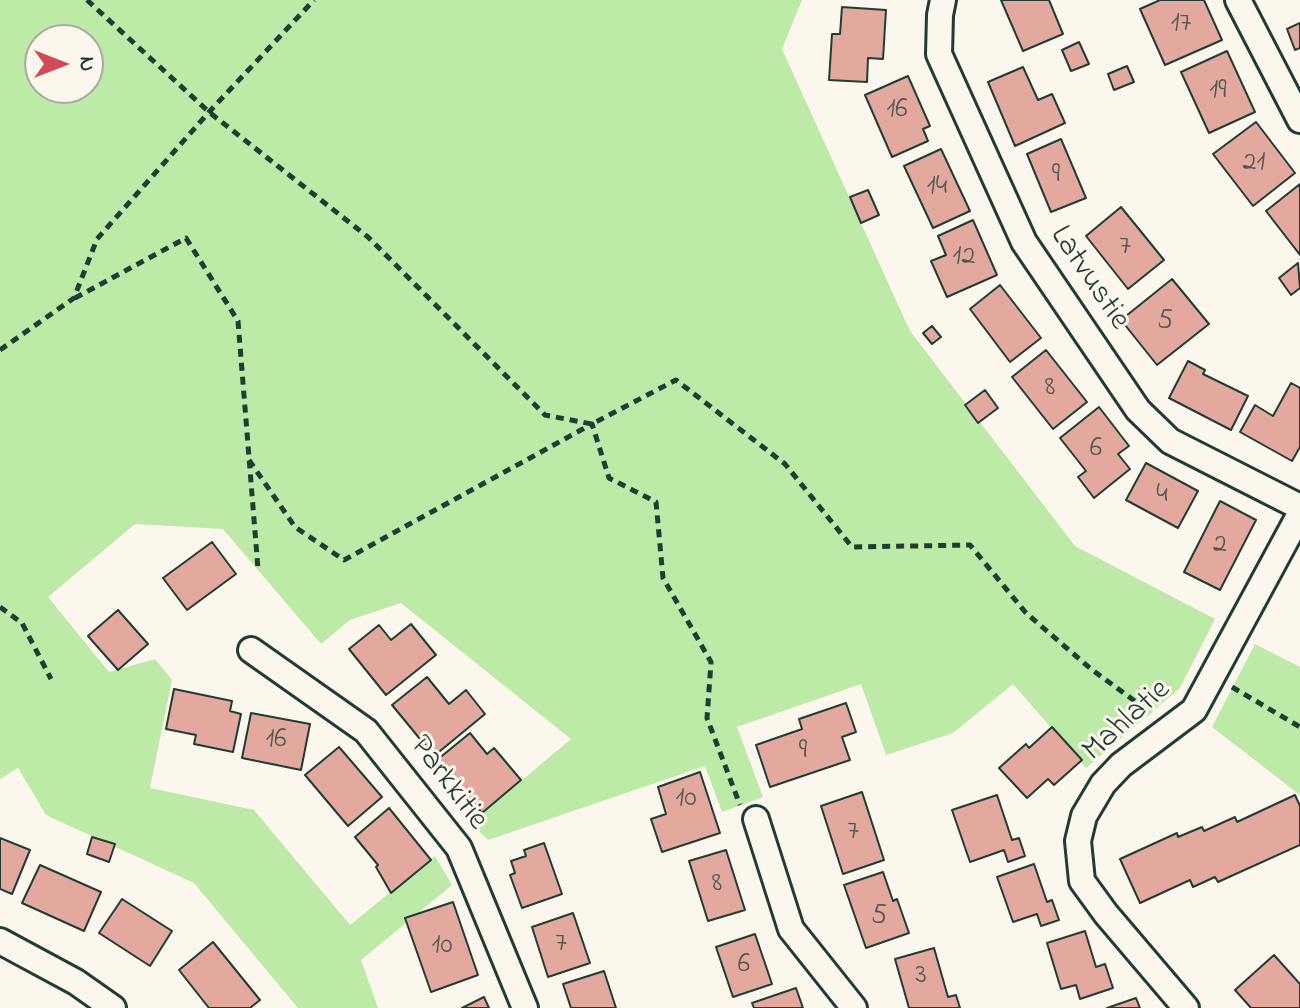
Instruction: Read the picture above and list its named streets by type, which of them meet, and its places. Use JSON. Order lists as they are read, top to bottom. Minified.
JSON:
{"streets":{"street":["Latvustie","Mahlatie","Parkkitie"]},"house_numbers":["17","19","16","21","9","14","7","12","5","8","6","4","2","16","9","10","7","8","5","7","10","6","3"],"north":"right"}
